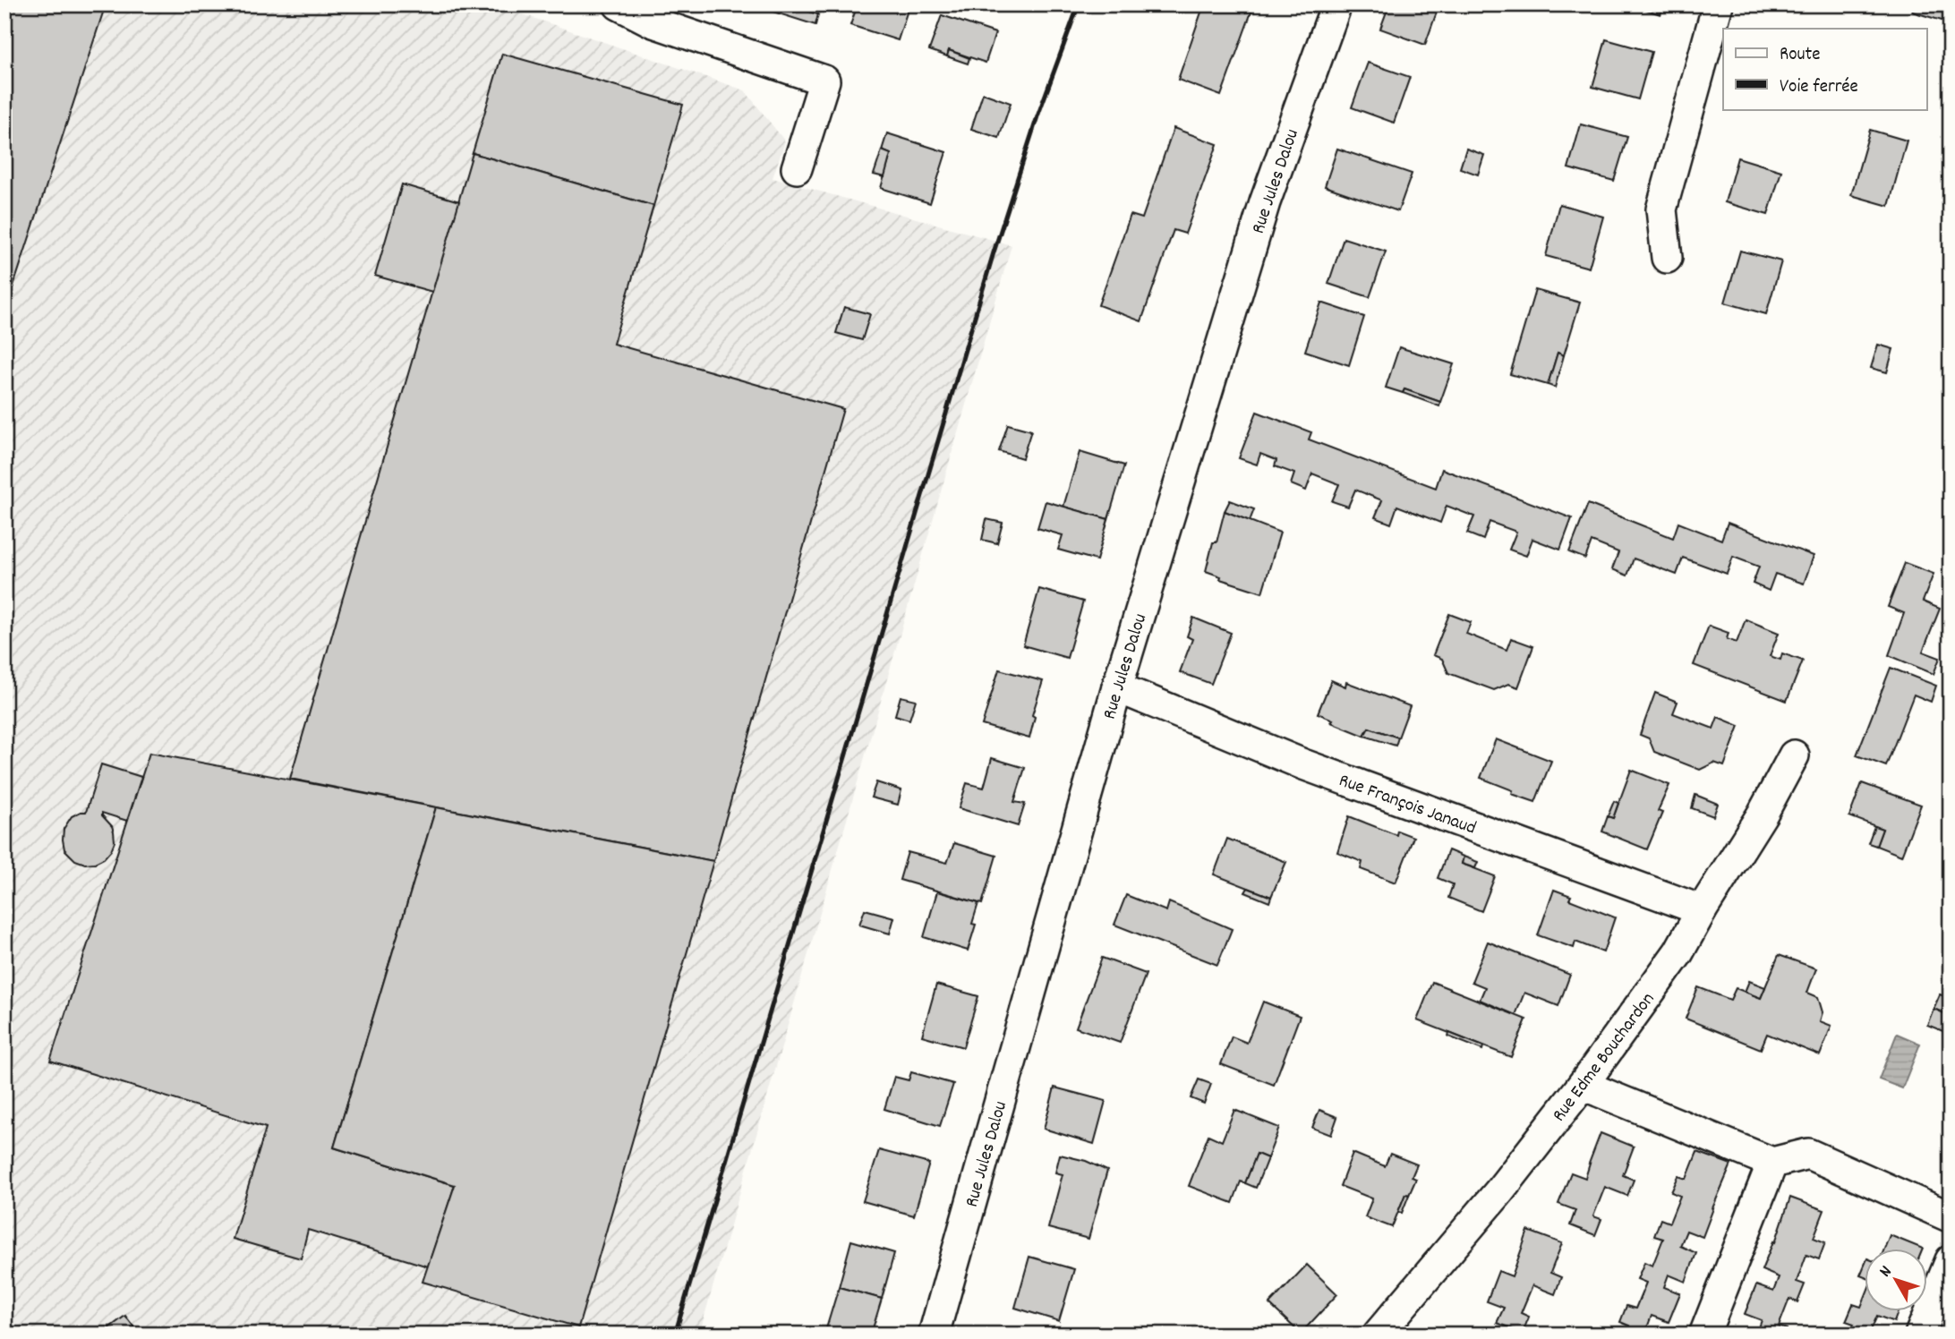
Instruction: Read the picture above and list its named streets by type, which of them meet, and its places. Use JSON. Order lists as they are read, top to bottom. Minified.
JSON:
{"streets":{"street":["Rue Jules Dalou","Rue François Janaud","Rue Edme Bouchardon"]},"crossings":[["Rue Jules Dalou","Rue François Janaud"],["Rue François Janaud","Rue Edme Bouchardon"]],"legend":["Route","Voie ferrée"],"north":"top left"}
